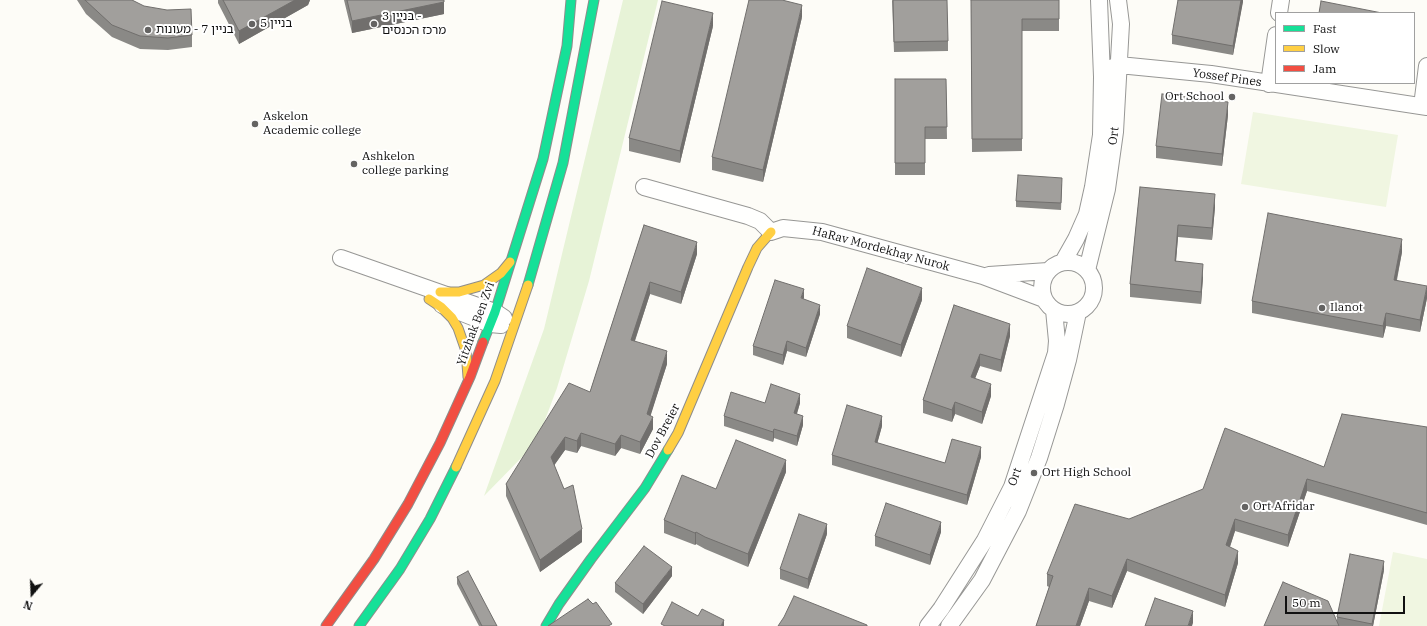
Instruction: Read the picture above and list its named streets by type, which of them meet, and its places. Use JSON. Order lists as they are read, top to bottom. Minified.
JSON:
{"streets":{"street":["Yossef Pines","Ort","HaRav Mordekhay Nurok","Yitzhak Ben Zvi","Dov Breier"]},"crossings":[["Yossef Pines","Ort"],["Ort","HaRav Mordekhay Nurok"],["HaRav Mordekhay Nurok","Dov Breier"]],"places":["בניין 5","בניין 3 - מרכז הכנסים","בניין 7 - מעונות","Ort School","Askelon Academic college","Ashkelon college parking","Ilanot","Ort High School","Ort Afridar"],"legend":["Fast","Slow","Jam"],"scale_bar":"50 m","north":"bottom"}
